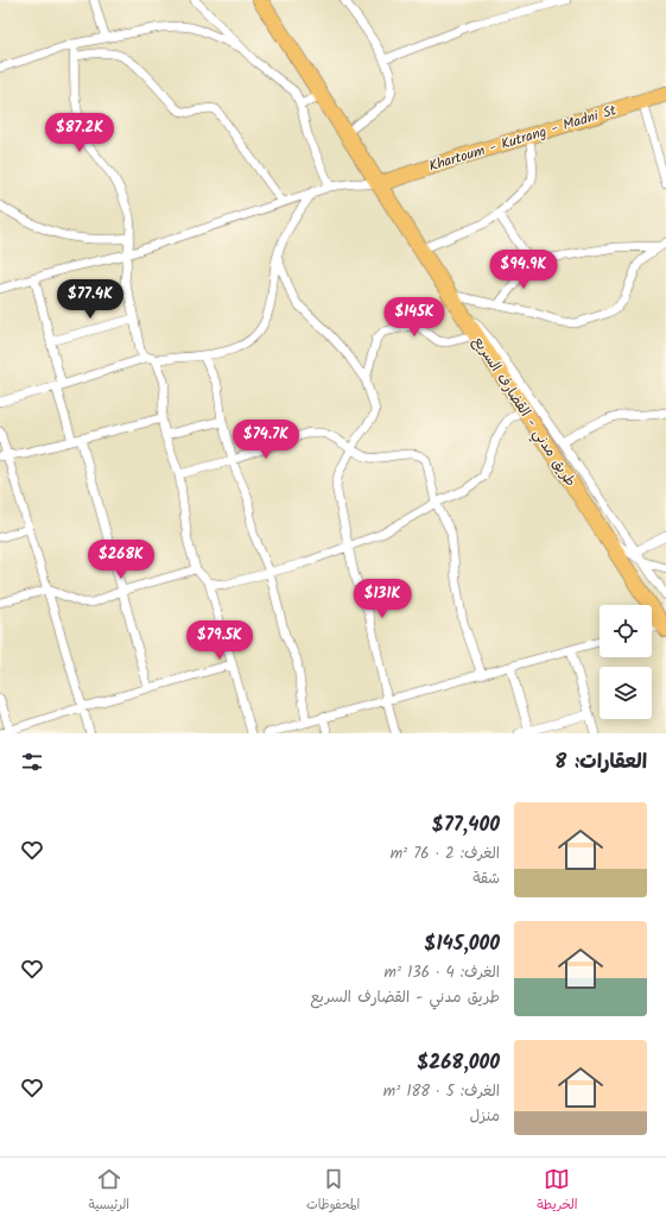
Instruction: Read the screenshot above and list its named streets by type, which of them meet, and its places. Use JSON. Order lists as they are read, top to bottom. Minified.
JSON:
{"streets":{"highway":["Khartoum - Kutrang - Madni St","طريق مدني - القضارف السريع"]},"crossings":[["Khartoum - Kutrang - Madni St","طريق مدني - القضارف السريع"]],"page":{"price":["$87.2K","$94.9K","$77.4K","$145K","$74.7K","$268K","$131K","$79.5K"],"heading":"العقارات: 8","list":[{"name":"$77,400","note":"الغرف: 2 · 76 m² · شقة"},{"name":"$145,000","note":"الغرف: 4 · 136 m² · طريق مدني - القضارف السريع"},{"name":"$268,000","note":"الغرف: 5 · 188 m² · منزل"}],"tabs":["الخريطة","المحفوظات","الرئيسية"]}}
